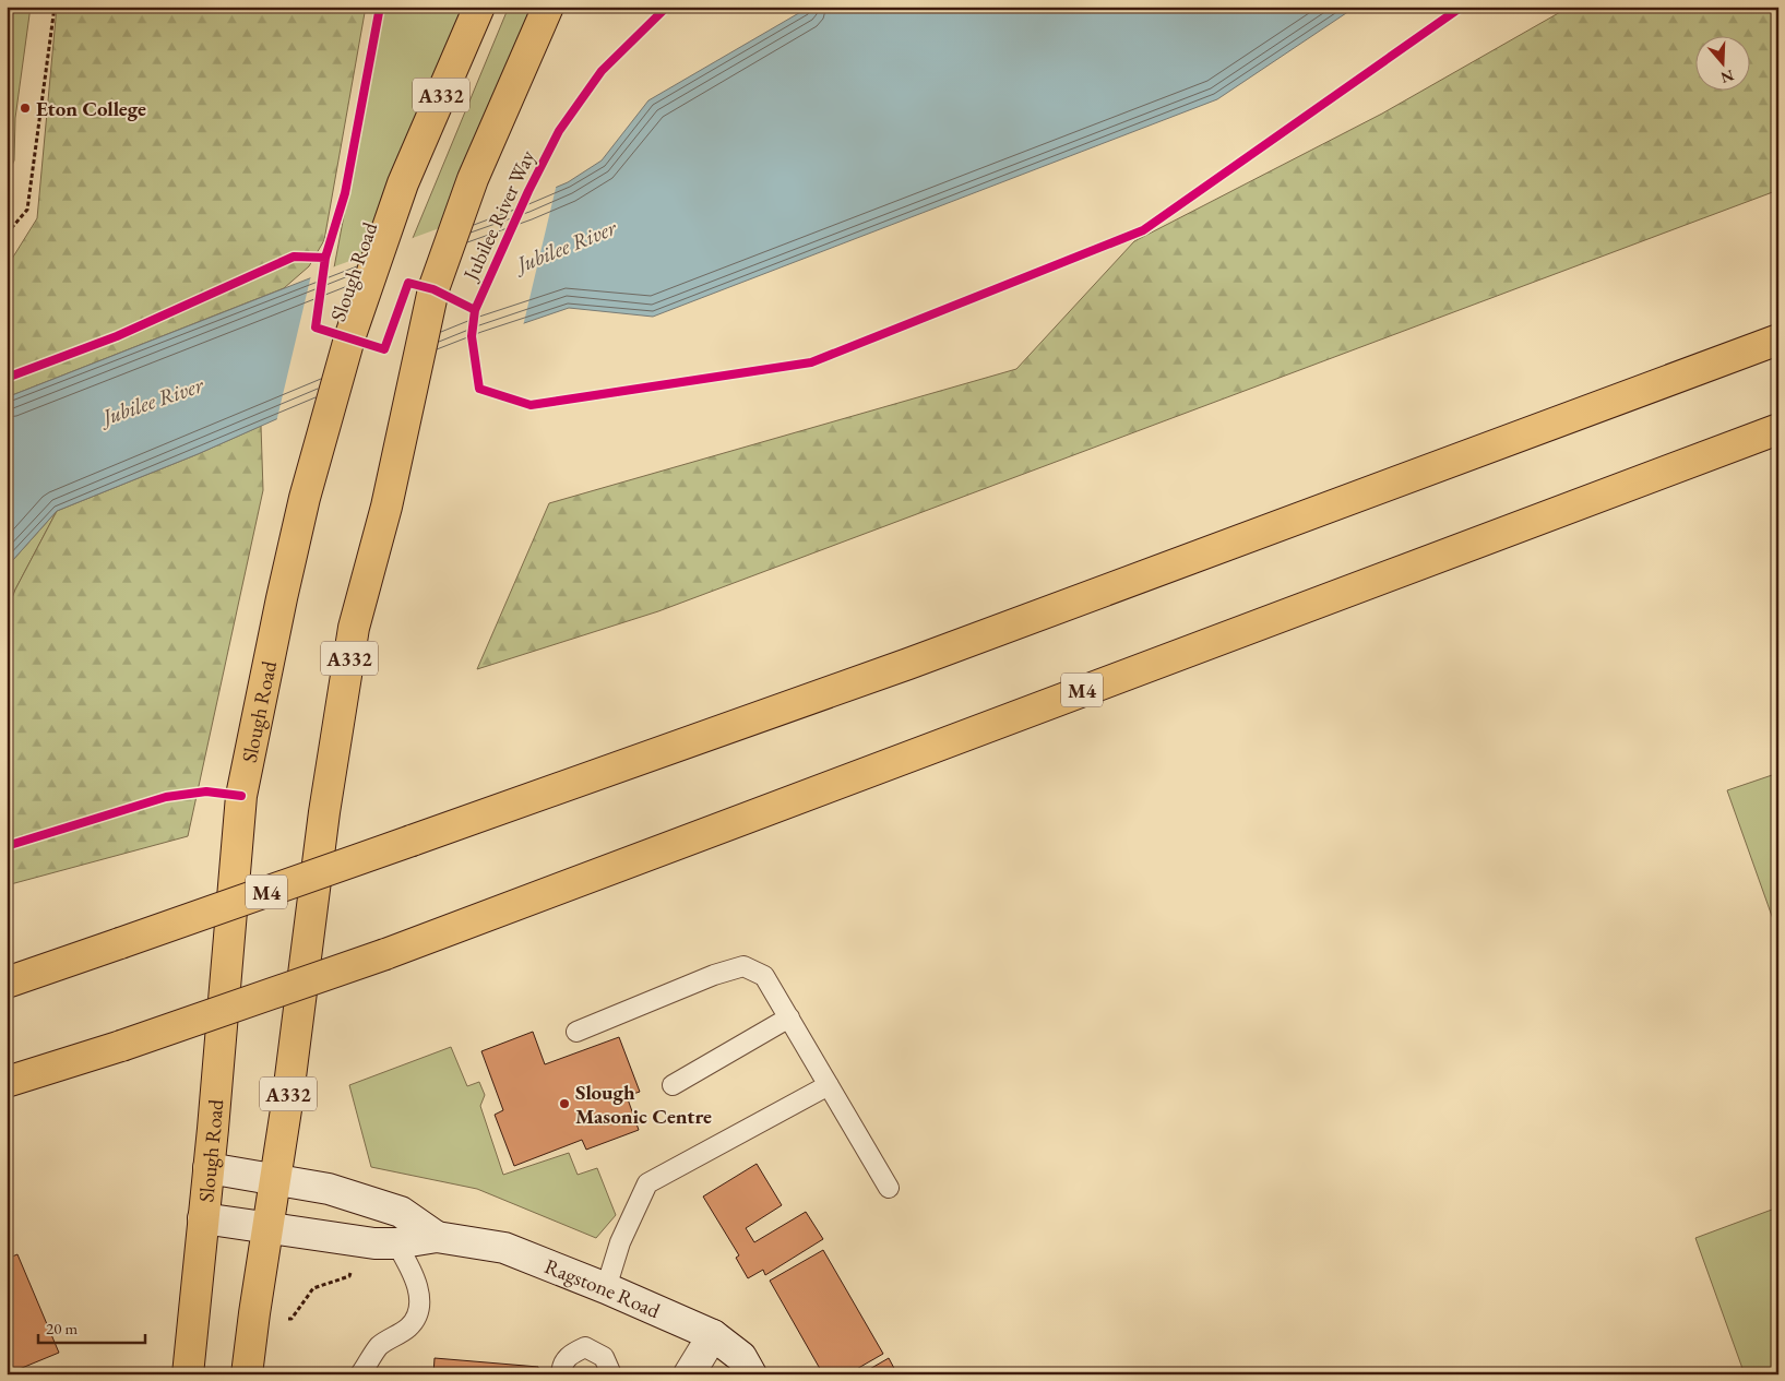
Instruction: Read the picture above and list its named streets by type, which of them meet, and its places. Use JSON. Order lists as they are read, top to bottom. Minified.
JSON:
{"streets":{"main road":["A332","Slough Road","M4","Ragstone Road"],"cycle path":["Jubilee River Way"]},"crossings":[["A332","Slough Road"],["A332","Ragstone Road"],["Slough Road","Ragstone Road"]],"water":["Jubilee River"],"places":["Eton College","Slough Masonic Centre"],"scale_bar":"20 m","north":"bottom"}
